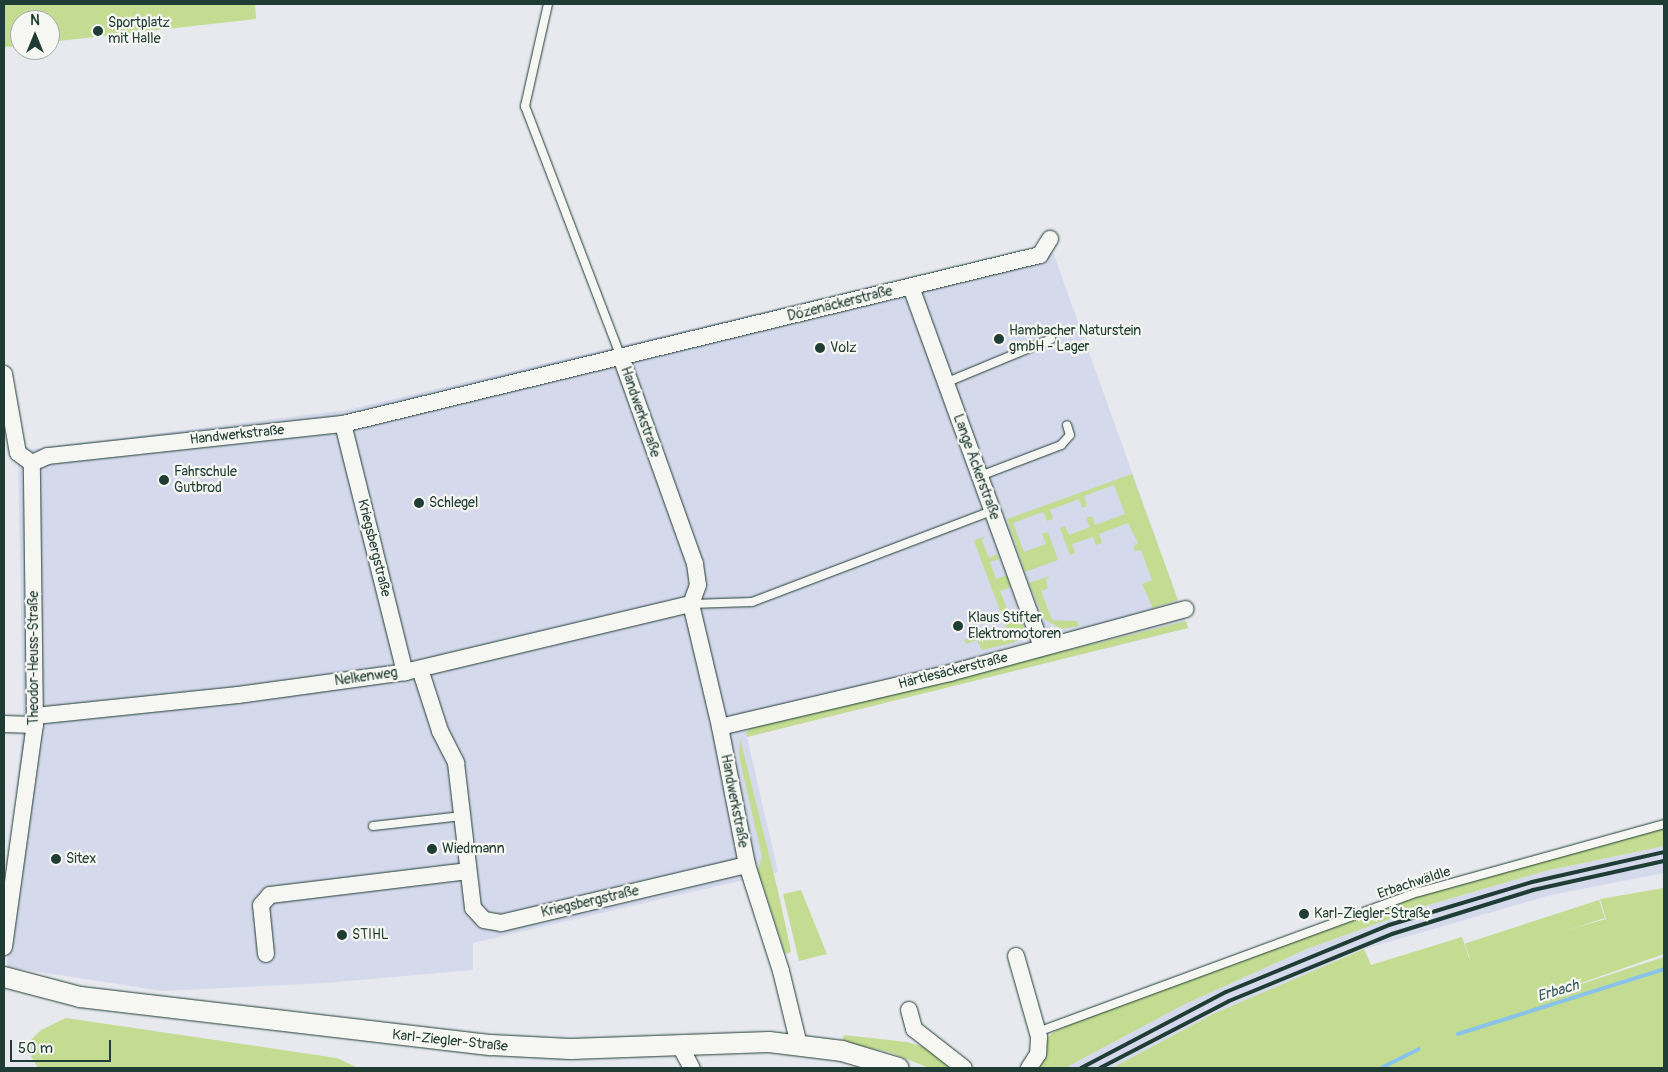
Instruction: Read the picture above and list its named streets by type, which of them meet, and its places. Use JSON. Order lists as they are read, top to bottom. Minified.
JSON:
{"streets":{"street":["Dözenäckerstraße","Handwerkstraße","Lange Äckerstraße","Kriegsbergstraße","Theodor-Heuss-Straße","Härtlesäckerstraße","Nelkenweg","Karl-Ziegler-Straße"],"lane":["Erbachwäldle"]},"crossings":[["Dözenäckerstraße","Handwerkstraße"],["Dözenäckerstraße","Lange Äckerstraße"],["Handwerkstraße","Kriegsbergstraße"],["Handwerkstraße","Theodor-Heuss-Straße"],["Handwerkstraße","Härtlesäckerstraße"],["Handwerkstraße","Nelkenweg"],["Handwerkstraße","Karl-Ziegler-Straße"],["Lange Äckerstraße","Härtlesäckerstraße"],["Kriegsbergstraße","Nelkenweg"],["Theodor-Heuss-Straße","Nelkenweg"]],"water":["Erbach"],"places":["Sportplatz mit Halle","Hambacher Naturstein gmbH - Lager","Volz","Fahrschule Gutbrod","Schlegel","Klaus Stifter Elektromotoren","Wiedmann","Sitex","Karl-Ziegler-Straße","STIHL"],"scale_bar":"50 m","north":"top"}
